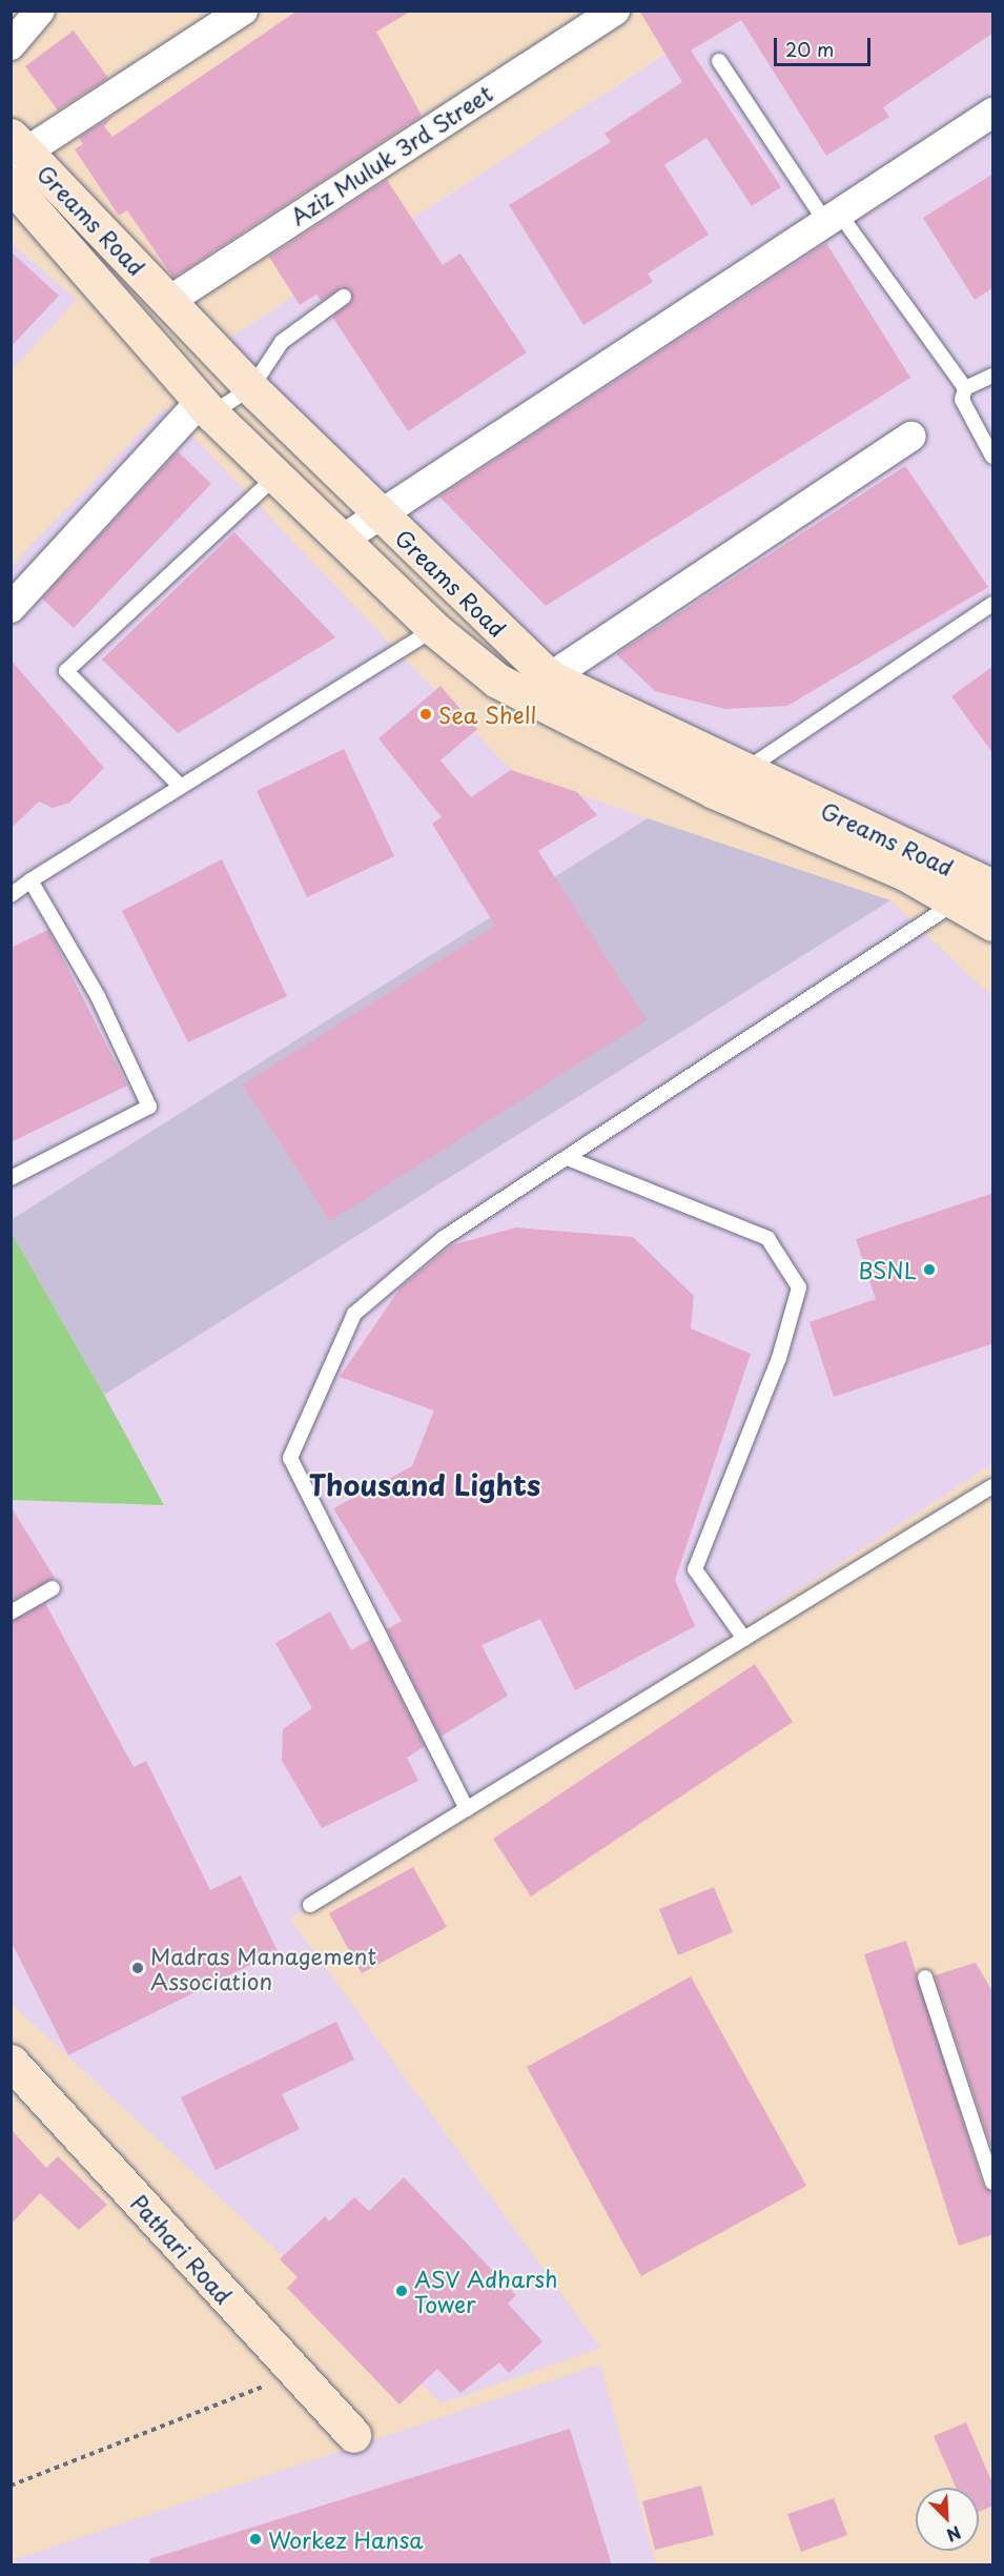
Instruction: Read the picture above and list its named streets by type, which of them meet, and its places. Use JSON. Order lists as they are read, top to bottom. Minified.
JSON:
{"streets":{"street":["Aziz Muluk 3rd Street","Greams Road","Pathari Road"]},"crossings":[["Aziz Muluk 3rd Street","Greams Road"]],"districts":["Thousand Lights"],"places":["Sea Shell","BSNL","Madras Management Association","ASV Adharsh Tower","Workez Hansa"],"scale_bar":"20 m","north":"bottom right"}
